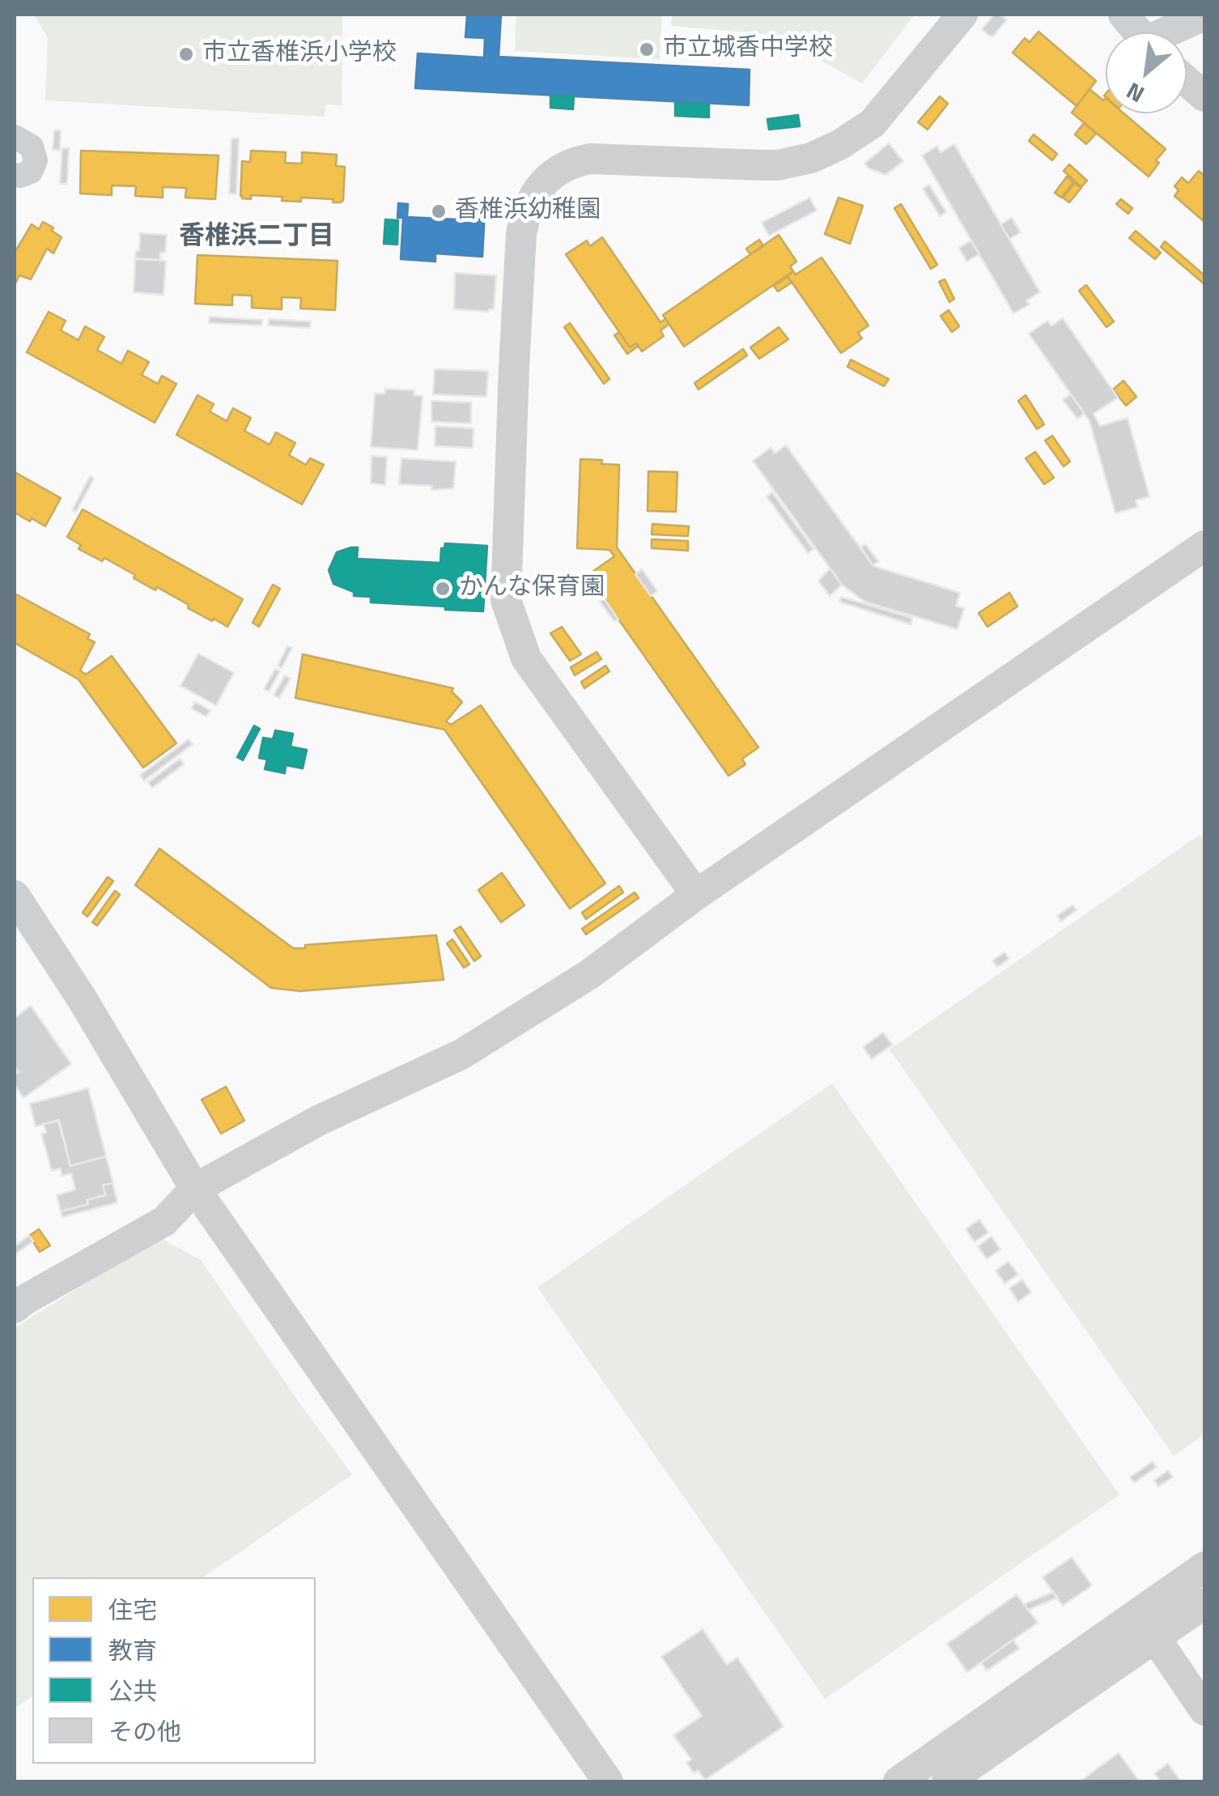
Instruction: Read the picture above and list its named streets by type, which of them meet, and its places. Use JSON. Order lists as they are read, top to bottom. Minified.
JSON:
{"districts":["香椎浜二丁目"],"places":["市立城香中学校","市立香椎浜小学校","香椎浜幼稚園","かんな保育園"],"legend":["住宅","教育","公共","その他"],"north":"bottom left"}
